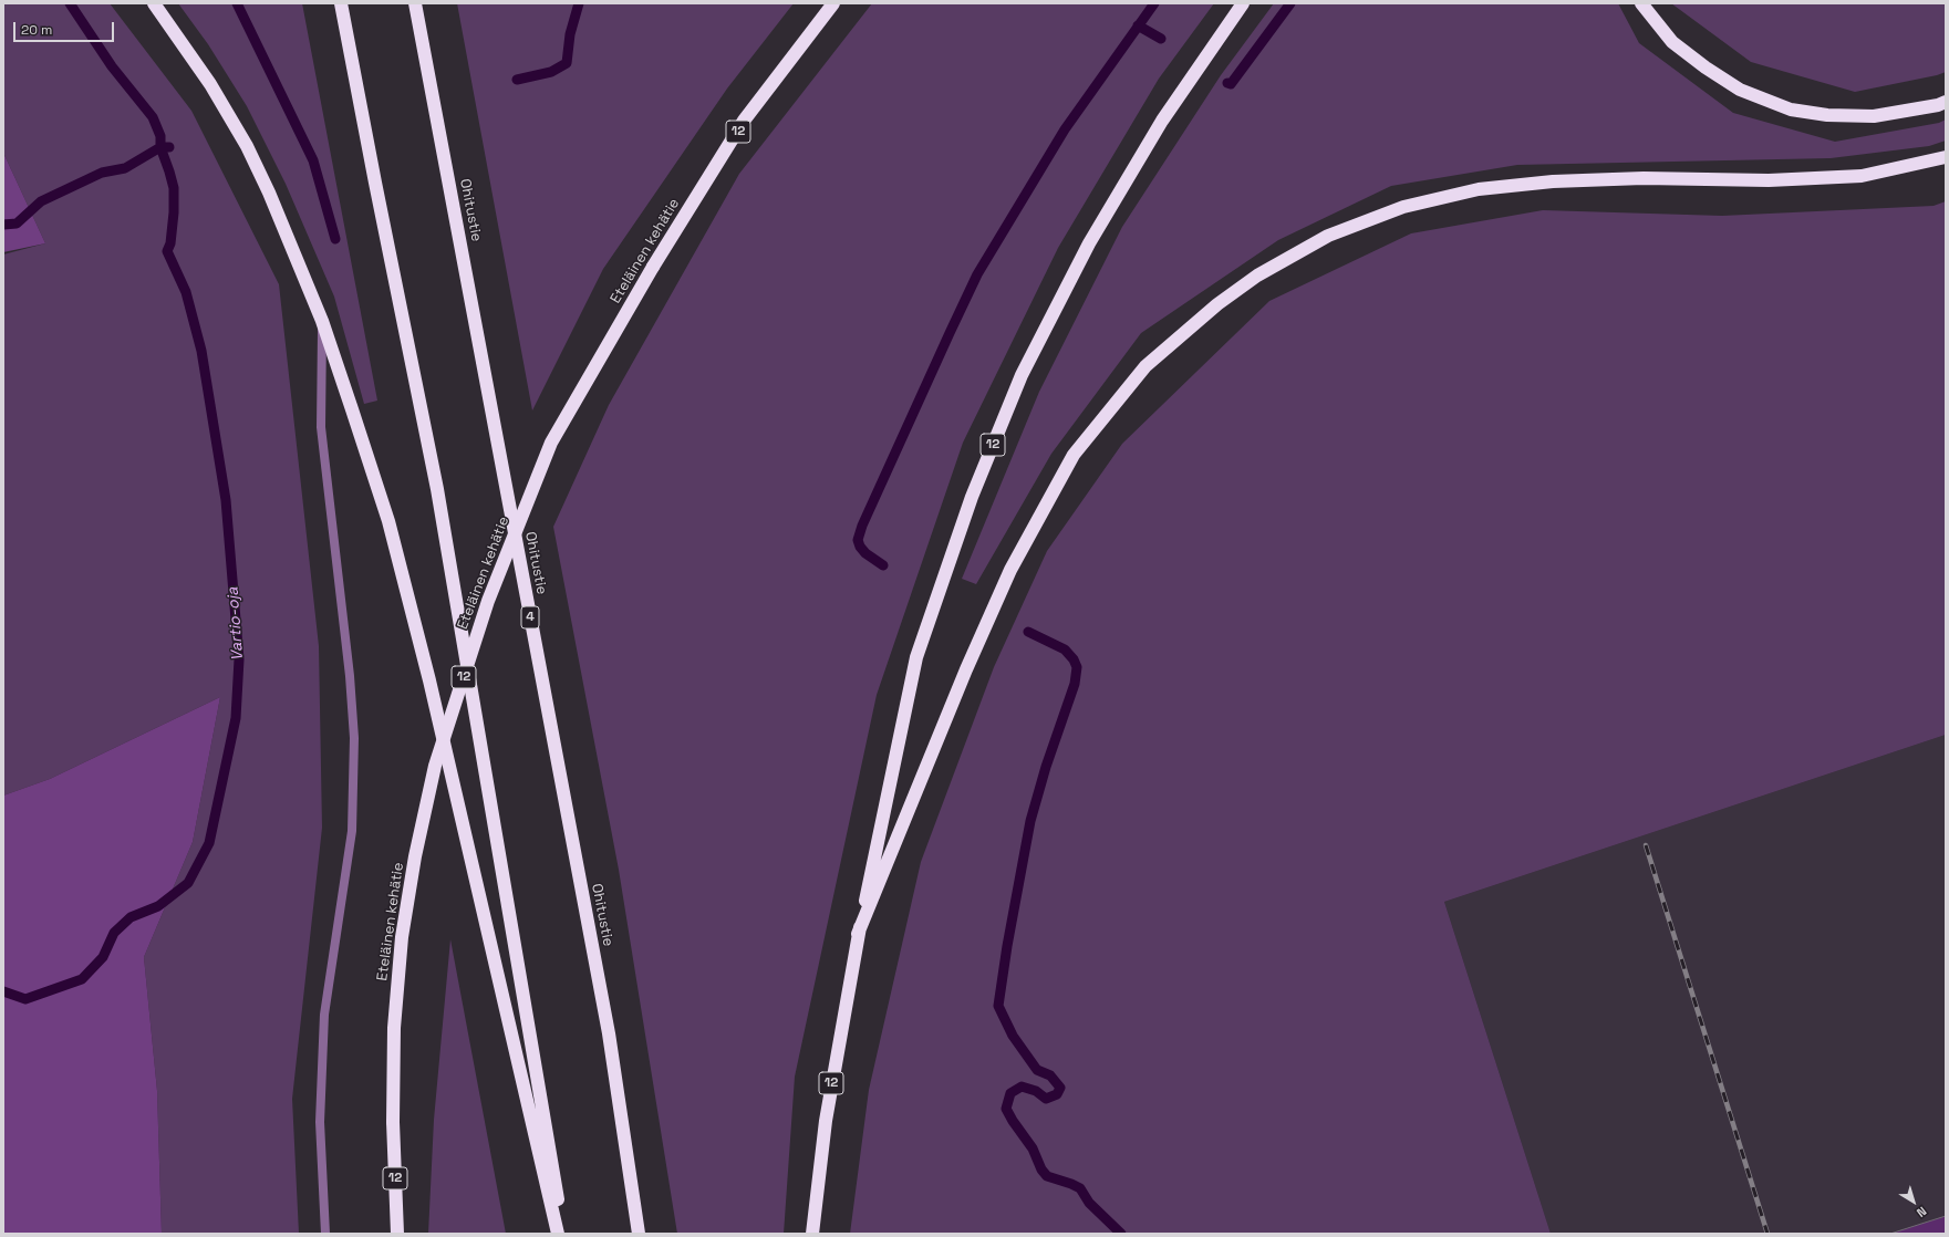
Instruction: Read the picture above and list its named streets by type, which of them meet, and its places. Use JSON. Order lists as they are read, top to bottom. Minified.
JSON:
{"streets":{"highway":["12","Ohitustie","Eteläinen kehätie","4"]},"water":["Vartio-oja"],"scale_bar":"20 m","north":"bottom right"}
